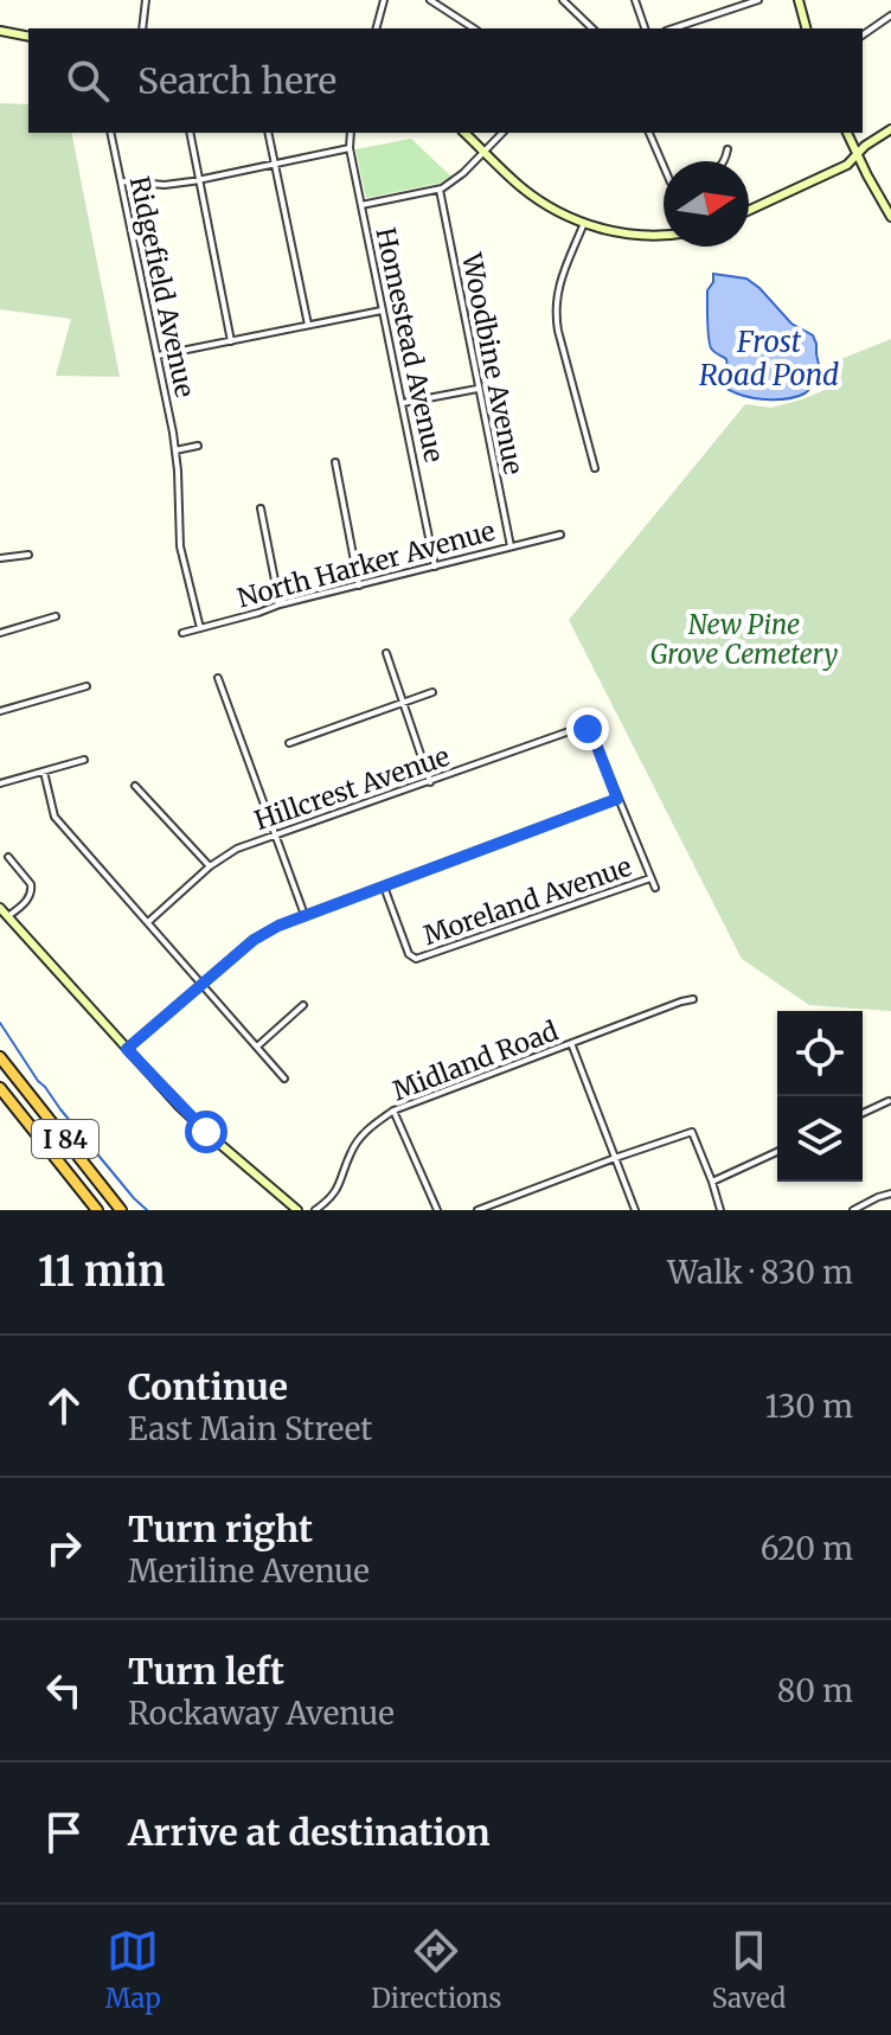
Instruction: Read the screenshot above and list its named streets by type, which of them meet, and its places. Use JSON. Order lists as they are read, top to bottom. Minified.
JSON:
{"streets":{"highway":["I 84"],"street":["Ridgefield Avenue","Homestead Avenue","Woodbine Avenue","North Harker Avenue","Hillcrest Avenue","Moreland Avenue","Midland Road"]},"crossings":[["Ridgefield Avenue","North Harker Avenue"],["Homestead Avenue","North Harker Avenue"],["Woodbine Avenue","North Harker Avenue"]],"water":["Frost Road Pond"],"parks":["New Pine Grove Cemetery"],"north":"right","page":{"search":"Search here","heading":["11 min","Walk · 830 m"],"list":[["Continue","East Main Street","130 m"],["Turn right","Meriline Avenue","620 m"],["Turn left","Rockaway Avenue","80 m"],"Arrive at destination"],"nav":["Map","Directions","Saved"]}}
